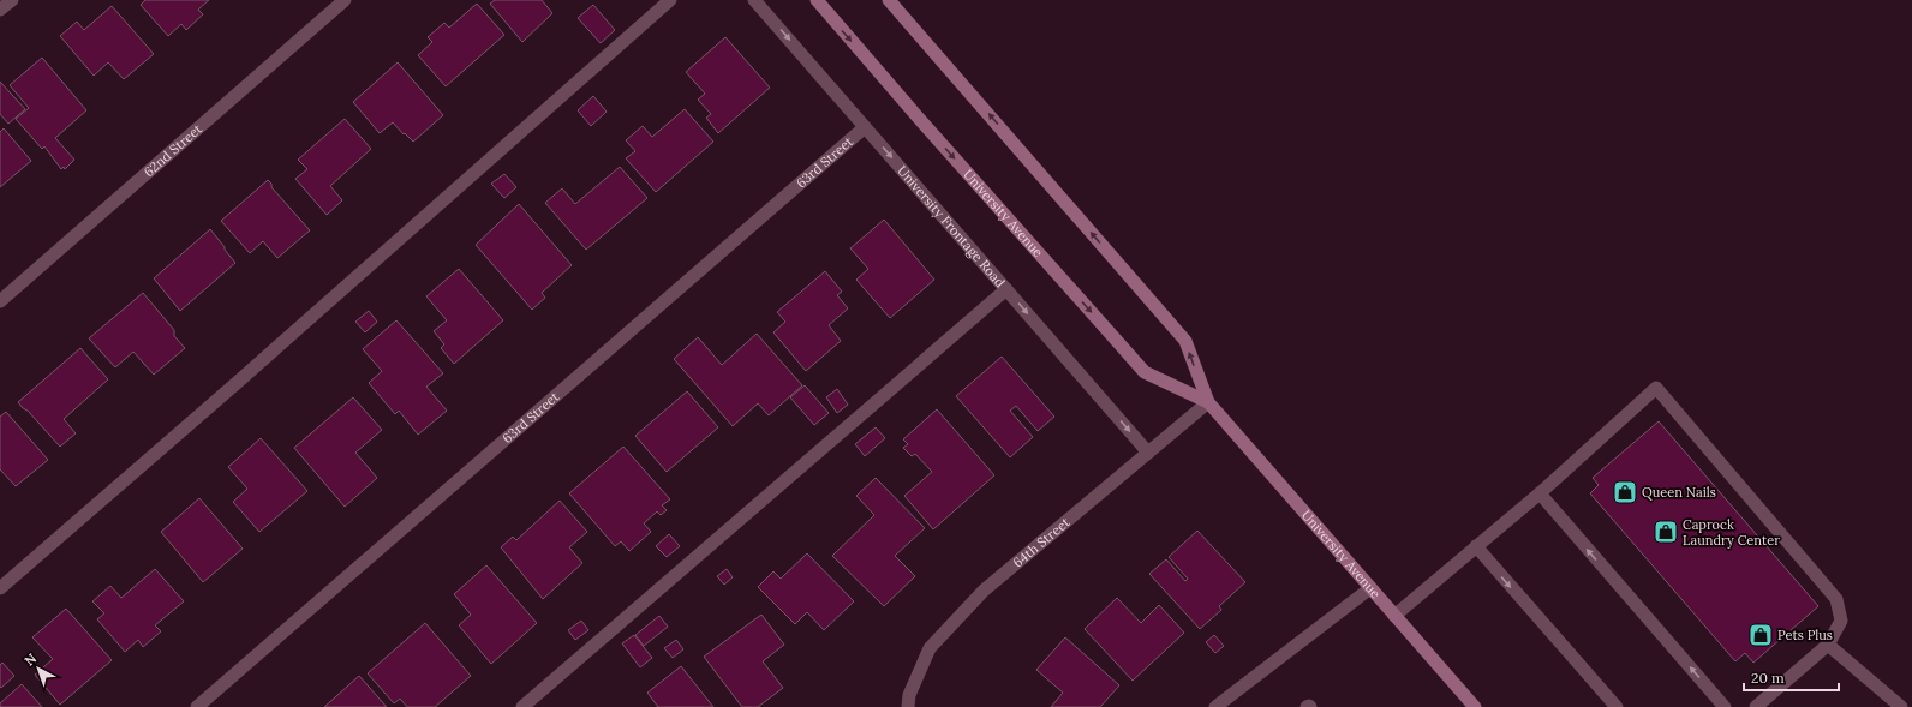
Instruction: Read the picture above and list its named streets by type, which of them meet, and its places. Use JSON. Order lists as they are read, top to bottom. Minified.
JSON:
{"streets":{"main road":["University Avenue"],"street":["62nd Street","63rd Street","University Frontage Road","64th Street"]},"crossings":[["63rd Street","University Frontage Road"],["University Avenue","64th Street"],["University Frontage Road","64th Street"]],"one_way":["University Frontage Road"],"places":{"shop":["Queen Nails","Caprock Laundry Center","Pets Plus"]},"scale_bar":"20 m","north":"top left"}
